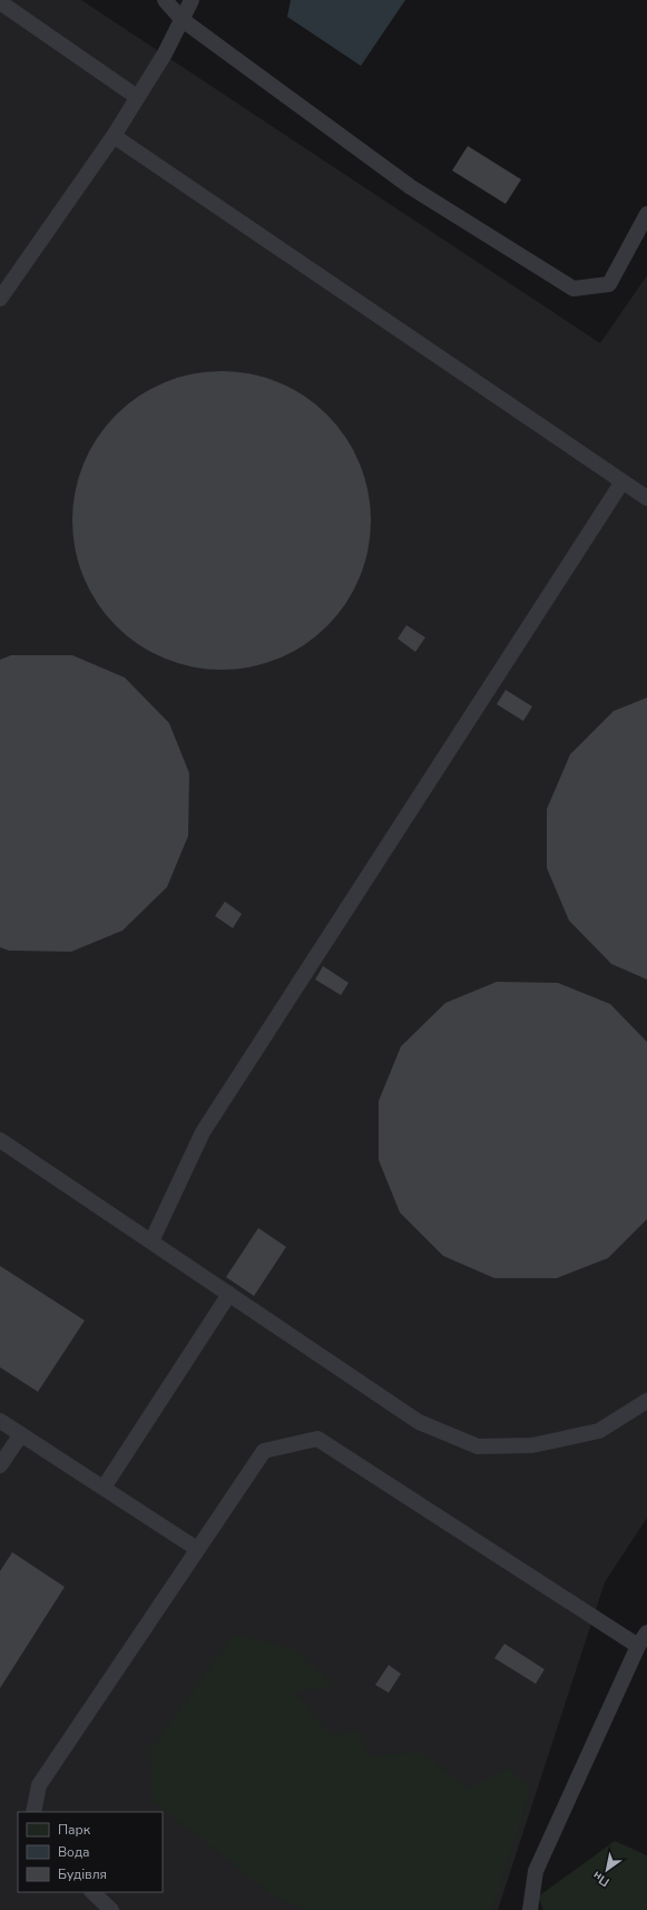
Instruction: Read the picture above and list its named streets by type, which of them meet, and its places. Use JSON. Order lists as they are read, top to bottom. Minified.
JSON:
{"legend":["Парк","Вода","Будівля"],"north":"bottom left"}
